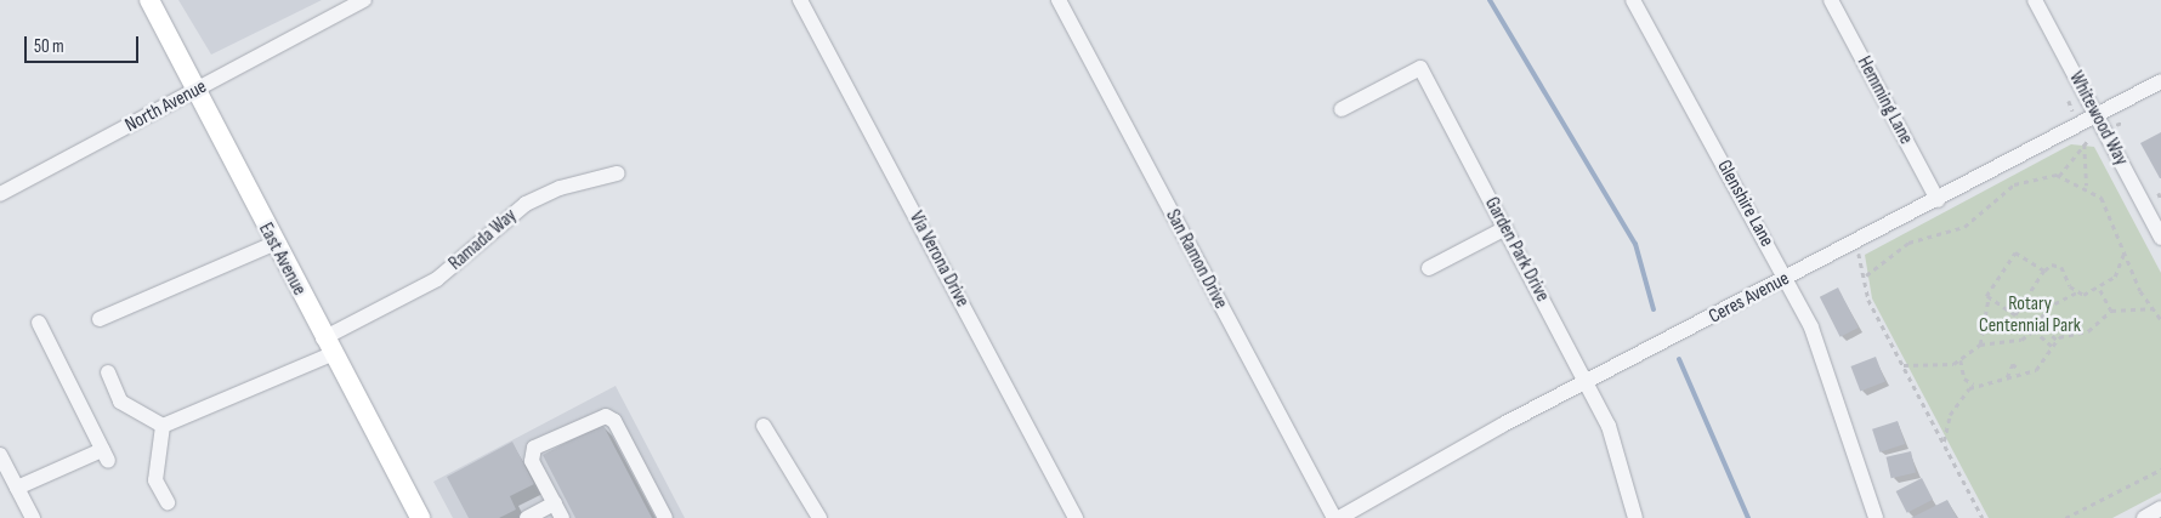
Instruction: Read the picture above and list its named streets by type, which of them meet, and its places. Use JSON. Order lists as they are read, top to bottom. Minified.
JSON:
{"streets":{"main road":["East Avenue"],"street":["Hemming Lane","North Avenue","Whitewood Way","Glenshire Lane","Ramada Way","Garden Park Drive","Via Verona Drive","San Ramon Drive","Ceres Avenue"]},"crossings":[["Hemming Lane","Ceres Avenue"],["North Avenue","East Avenue"],["Whitewood Way","Ceres Avenue"],["Glenshire Lane","Ceres Avenue"],["Ramada Way","East Avenue"],["Garden Park Drive","Ceres Avenue"]],"parks":["Rotary Centennial Park"],"scale_bar":"50 m"}
